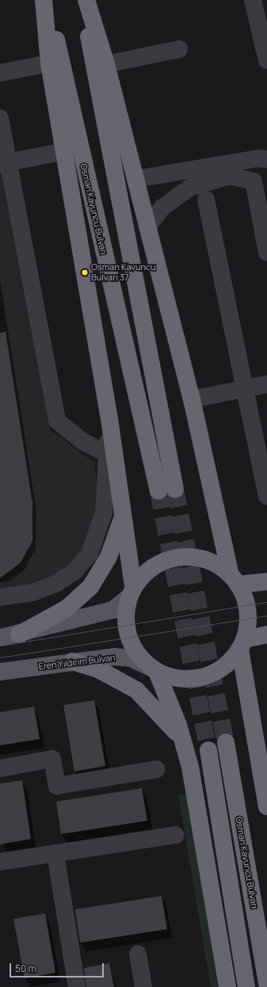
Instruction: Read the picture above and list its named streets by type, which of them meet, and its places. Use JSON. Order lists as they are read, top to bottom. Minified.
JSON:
{"streets":{"highway":["Osman Kavuncu Bulvarı"],"main road":["Eren Yıldırım Bulvarı"]},"places":["Osman Kavuncu Bulvarı 37"],"scale_bar":"50 m"}
